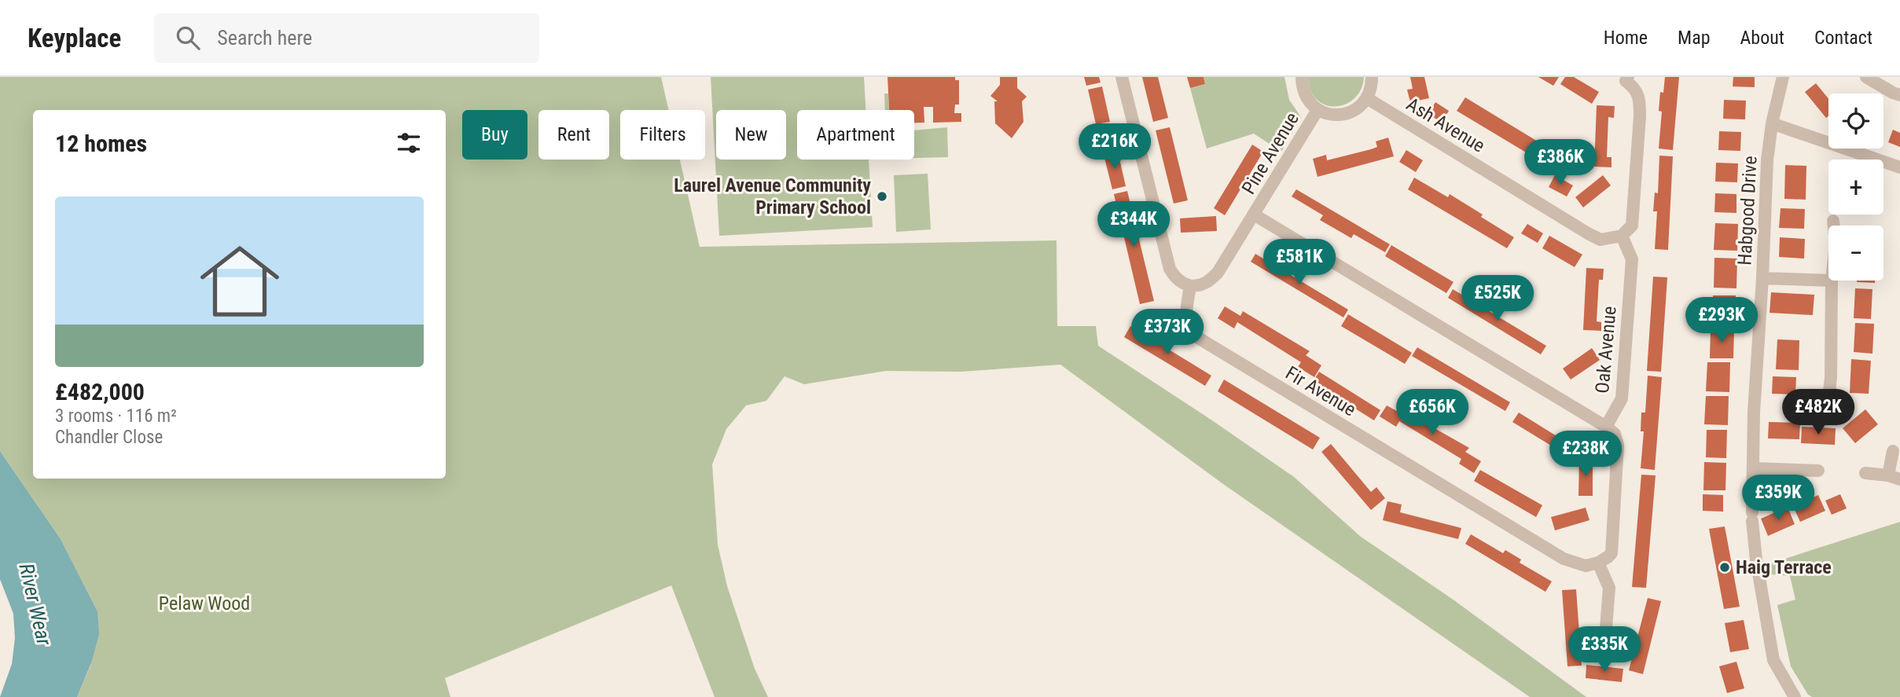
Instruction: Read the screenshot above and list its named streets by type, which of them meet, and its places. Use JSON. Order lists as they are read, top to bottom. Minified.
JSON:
{"streets":{"street":["Ash Avenue","Pine Avenue","Habgood Drive","Oak Avenue","Fir Avenue"]},"crossings":[["Ash Avenue","Oak Avenue"],["Pine Avenue","Oak Avenue"],["Pine Avenue","Fir Avenue"]],"water":["River Wear"],"parks":["Pelaw Wood"],"places":["Laurel Avenue Community Primary School","Haig Terrace"],"page":{"header":"Keyplace","search":"Search here","nav":["Home","Map","About","Contact"],"map_buttons":["+","−"],"chip":["Buy","Rent","Filters","New","Apartment"],"heading":"12 homes","price":["£216K","£386K","£344K","£581K","£525K","£293K","£373K","£656K","£482K","£238K","£359K","£335K"],"list":[{"name":"£482,000","note":"3 rooms · 116 m² · Chandler Close"}]}}
